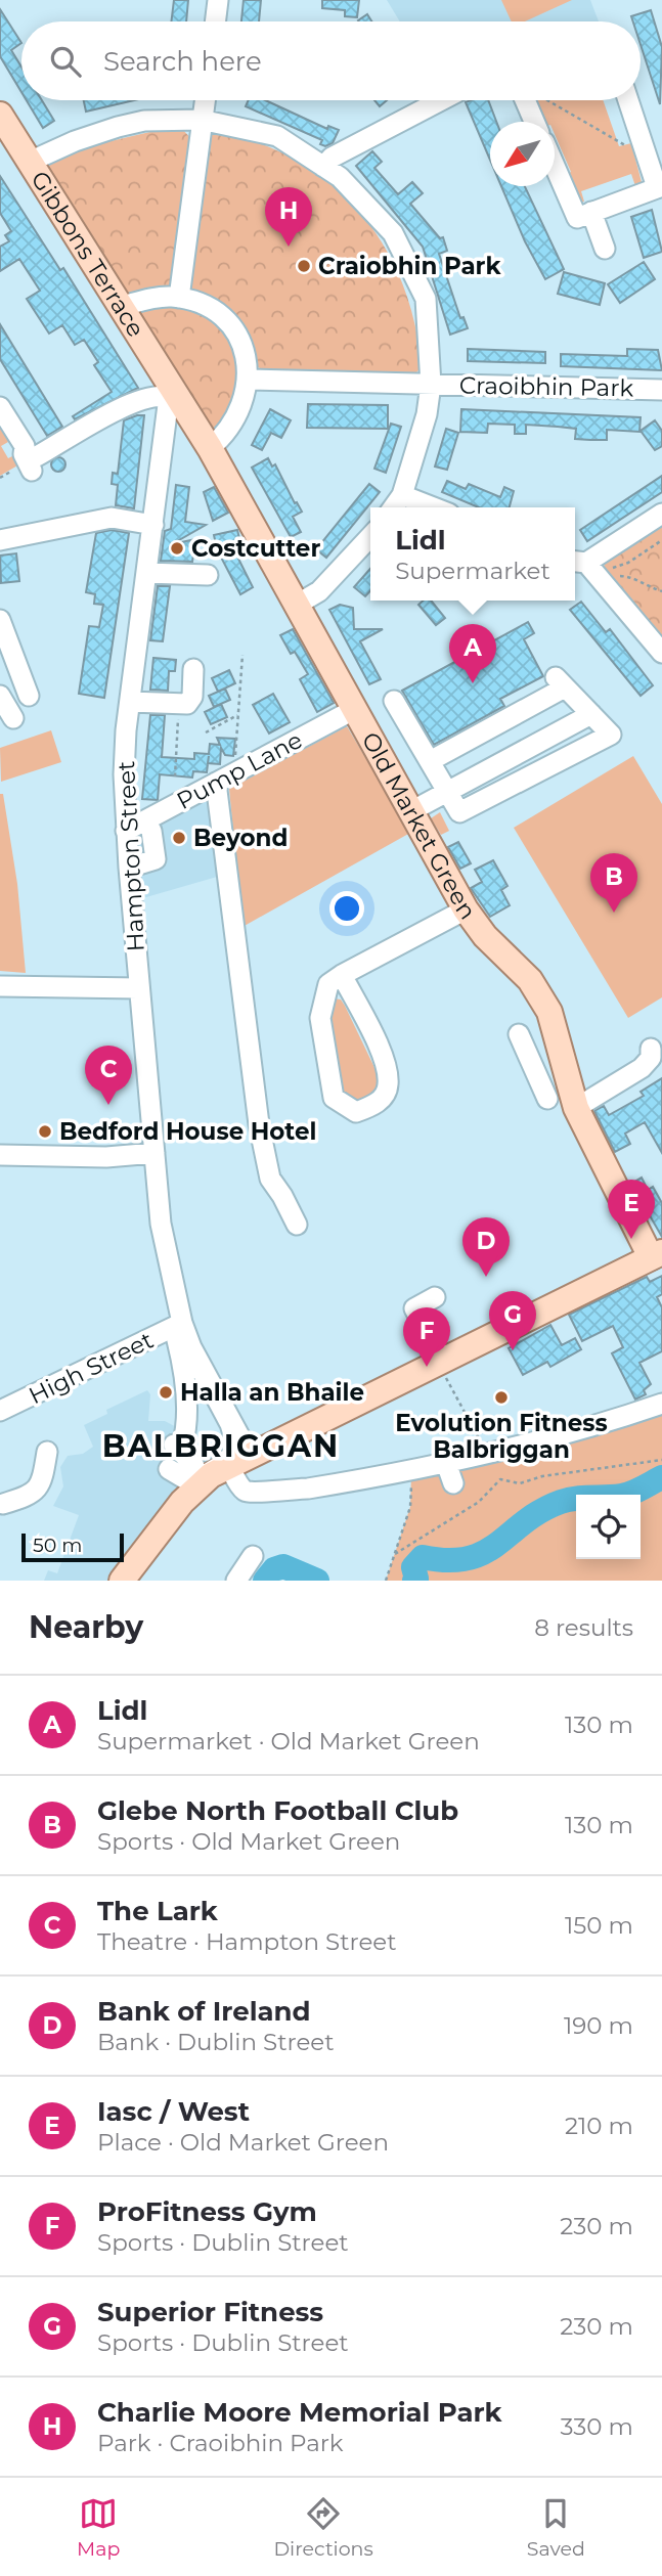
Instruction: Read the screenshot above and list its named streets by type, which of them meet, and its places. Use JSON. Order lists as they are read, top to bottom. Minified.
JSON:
{"streets":{"main road":["Gibbons Terrace","Old Market Green"],"street":["Craoibhin Park","Pump Lane","Hampton Street","High Street"]},"crossings":[["Gibbons Terrace","Craoibhin Park"],["Gibbons Terrace","Old Market Green"],["Gibbons Terrace","Hampton Street"],["Pump Lane","Old Market Green"],["Pump Lane","Hampton Street"],["Old Market Green","Hampton Street"],["Hampton Street","High Street"]],"districts":["BALBRIGGAN"],"places":["Craiobhin Park","Costcutter","Beyond","Bedford House Hotel","Halla an Bhaile","Evolution Fitness Balbriggan"],"scale_bar":"50 m","north":"bottom left","page":{"search":"Search here","pins":["H","A","B","C","E","D","G","F"],"popup":["Lidl","Supermarket"],"scale":"50 m","heading":["Nearby","8 results"],"list":[{"mark":"A","name":"Lidl","note":"Supermarket · Old Market Green","value":"130 m"},{"mark":"B","name":"Glebe North Football Club","note":"Sports · Old Market Green","value":"130 m"},{"mark":"C","name":"The Lark","note":"Theatre · Hampton Street","value":"150 m"},{"mark":"D","name":"Bank of Ireland","note":"Bank · Dublin Street","value":"190 m"},{"mark":"E","name":"Iasc / West","note":"Place · Old Market Green","value":"210 m"},{"mark":"F","name":"ProFitness Gym","note":"Sports · Dublin Street","value":"230 m"},{"mark":"G","name":"Superior Fitness","note":"Sports · Dublin Street","value":"230 m"},{"mark":"H","name":"Charlie Moore Memorial Park","note":"Park · Craoibhin Park","value":"330 m"}],"nav":["Map","Directions","Saved"]}}
